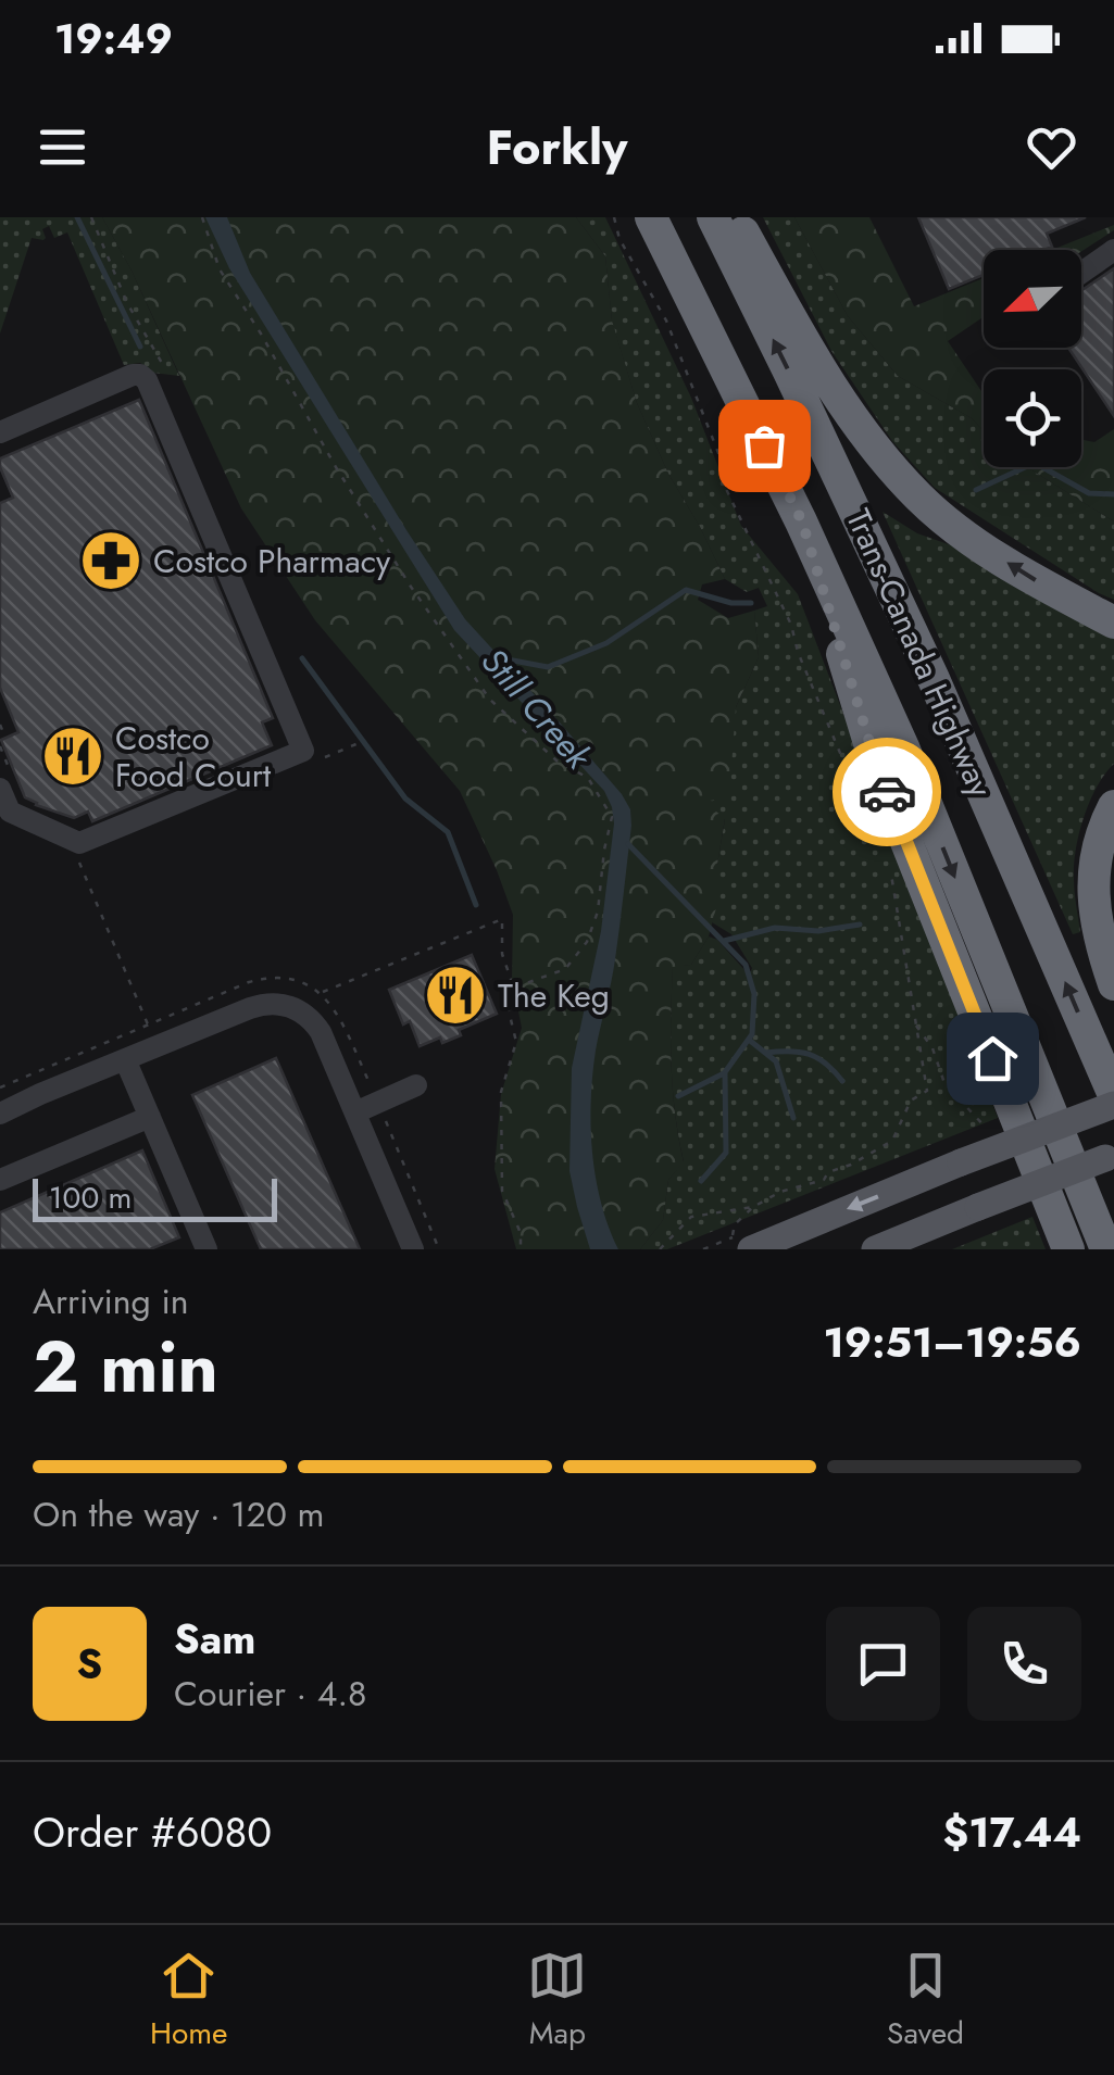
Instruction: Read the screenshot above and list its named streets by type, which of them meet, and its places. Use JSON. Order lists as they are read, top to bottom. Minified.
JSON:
{"streets":{"highway":["Trans-Canada Highway"]},"water":["Still Creek"],"places":{"pharmacy":["Costco Pharmacy"],"restaurant":["Costco Food Court","The Keg"]},"scale_bar":"100 m","north":"bottom left","page":{"status":"19:49","header":"Forkly","scale":"100 m","heading":["2 min","Arriving in","19:51–19:56"],"panel":["Sam","Courier · 4.8","Order #6080","$17.44"],"bar":"On the way · 120 m","round":"S","tabs":["Home","Map","Saved"]}}
